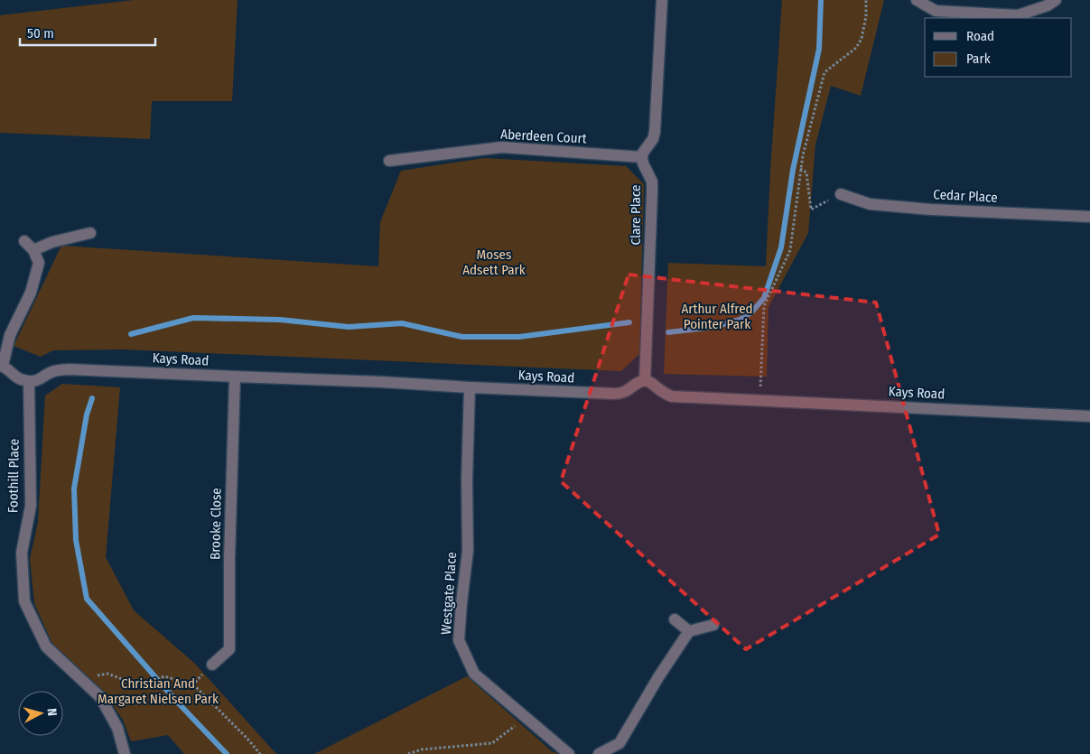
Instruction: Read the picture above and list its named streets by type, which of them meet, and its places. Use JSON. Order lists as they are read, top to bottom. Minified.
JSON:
{"streets":{"street":["Aberdeen Court","Cedar Place","Clare Place","Kays Road","Foothill Place","Brooke Close","Westgate Place"]},"crossings":[["Aberdeen Court","Clare Place"],["Clare Place","Kays Road"],["Kays Road","Foothill Place"],["Kays Road","Brooke Close"],["Kays Road","Westgate Place"]],"parks":["Moses Adsett Park","Arthur Alfred Pointer Park","Christian And Margaret Nielsen Park"],"legend":["Road","Park"],"scale_bar":"50 m","north":"right"}
